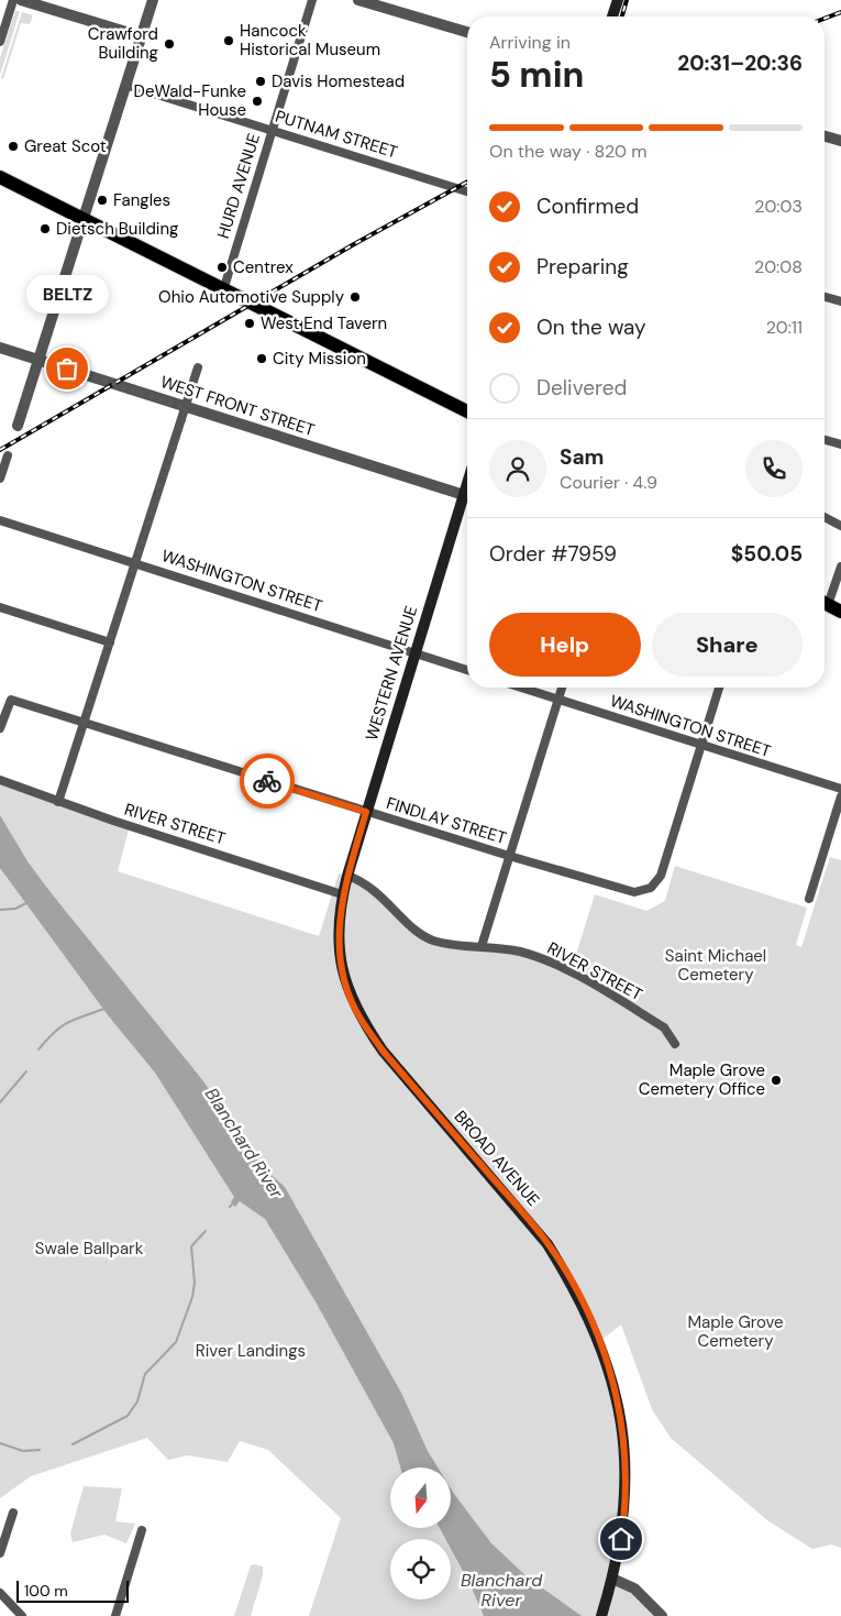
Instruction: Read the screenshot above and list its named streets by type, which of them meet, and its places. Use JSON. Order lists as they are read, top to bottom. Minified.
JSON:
{"streets":{"main road":["WESTERN AVENUE","BROAD AVENUE"],"street":["PUTNAM STREET","HURD AVENUE","WEST FRONT STREET","WASHINGTON STREET","FINDLAY STREET","RIVER STREET"]},"crossings":[["PUTNAM STREET","HURD AVENUE"],["WEST FRONT STREET","WESTERN AVENUE"],["WASHINGTON STREET","WESTERN AVENUE"],["WASHINGTON STREET","FINDLAY STREET"],["WESTERN AVENUE","FINDLAY STREET"],["WESTERN AVENUE","RIVER STREET"],["WESTERN AVENUE","BROAD AVENUE"],["RIVER STREET","BROAD AVENUE"]],"water":["Blanchard River"],"parks":["Saint Michael Cemetery","Swale Ballpark","Maple Grove Cemetery","River Landings"],"places":["Hancock Historical Museum","Crawford Building","Davis Homestead","DeWald-Funke House","Great Scot","Fangles","Dietsch Building","Centrex","Ohio Automotive Supply","West End Tavern","City Mission","BELTZ","Maple Grove Cemetery Office"],"scale_bar":"100 m","north":"bottom","page":{"heading":["5 min","Arriving in","20:31–20:36"],"panel":["Sam","Courier · 4.9","Order #7959","$50.05"],"bar":"On the way · 820 m","list":[["Confirmed","20:03"],["Preparing","20:08"],["On the way","20:11"],"Delivered"],"bubble":"BELTZ","buttons":["Help","Share"],"scale":"100 m"}}
